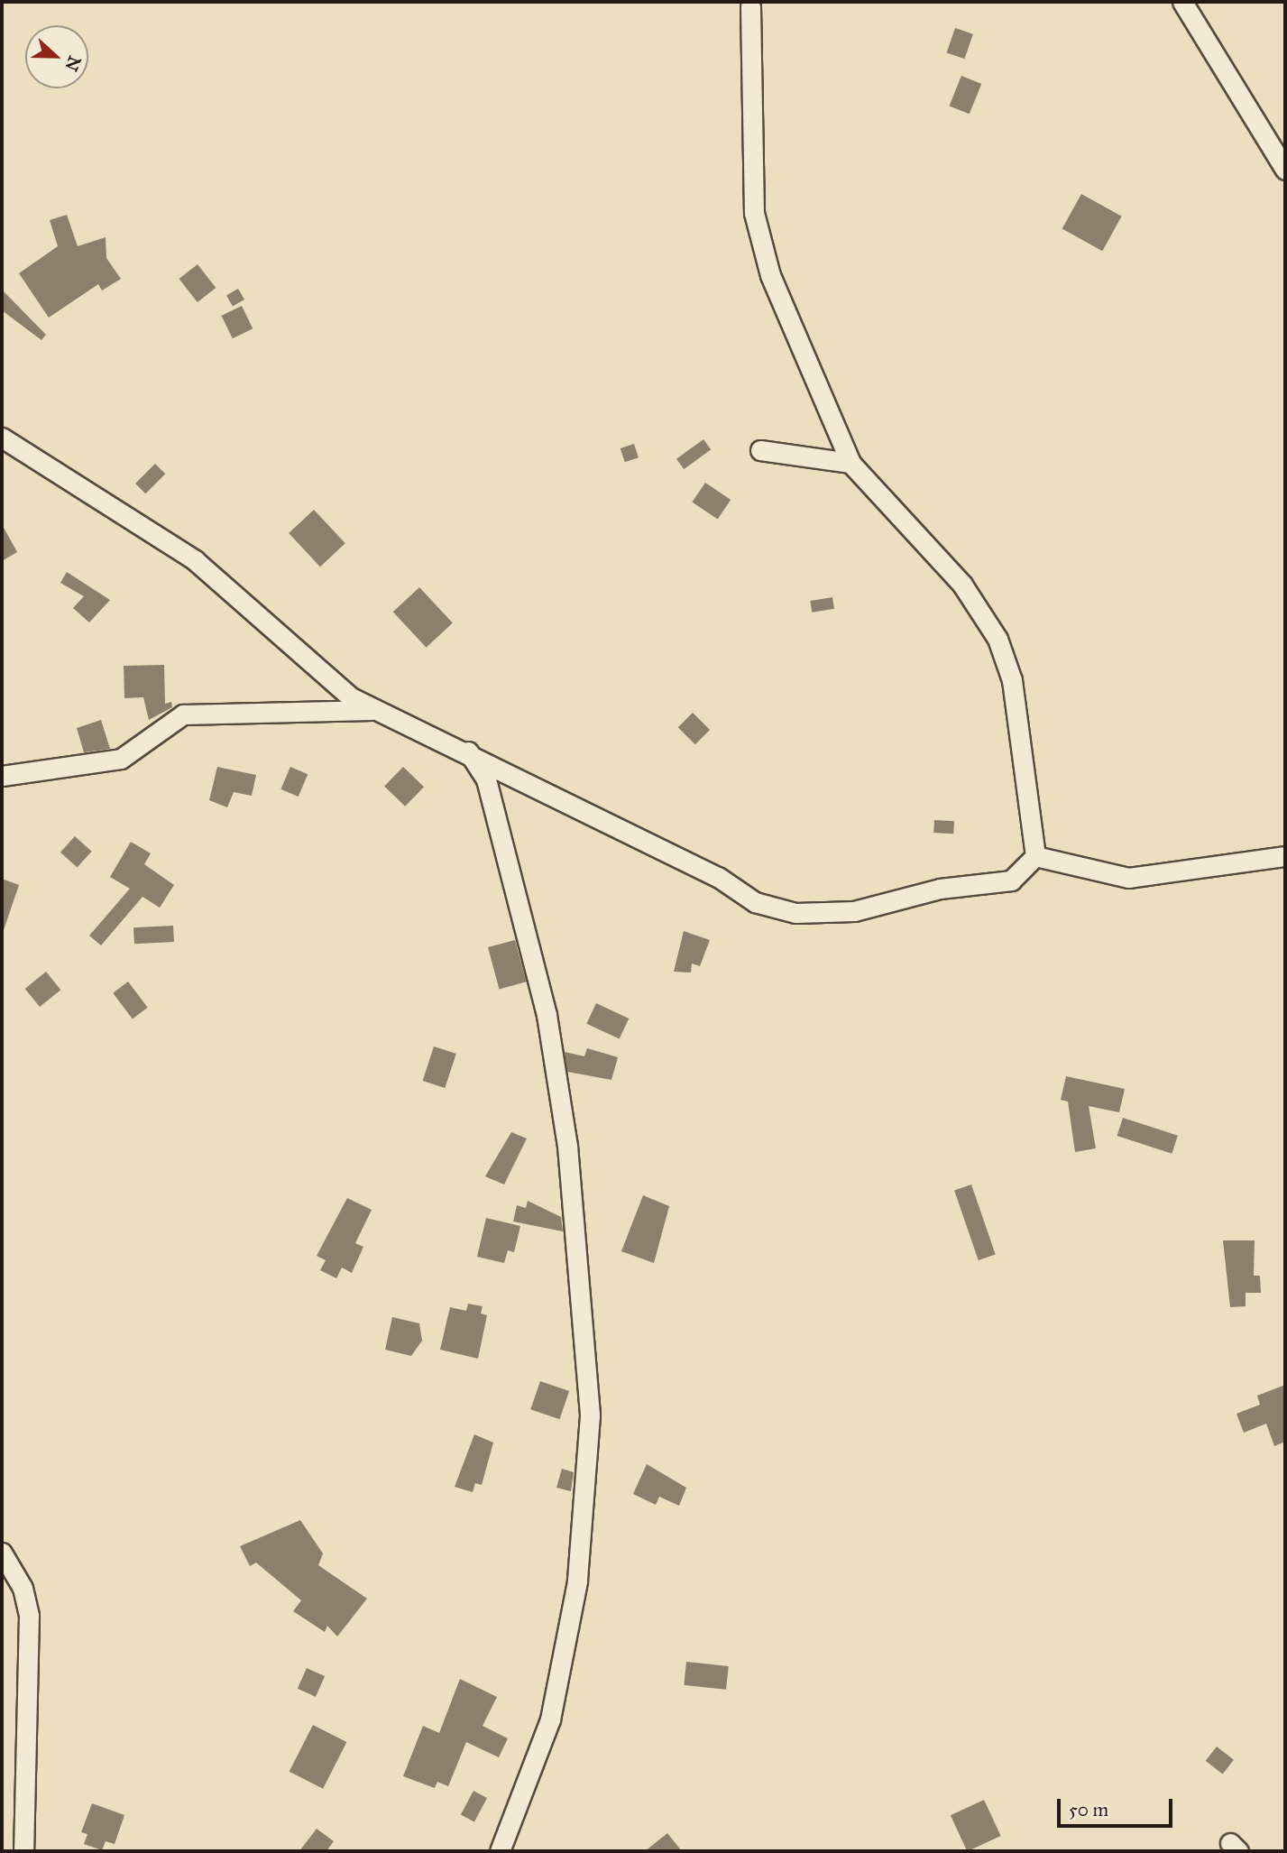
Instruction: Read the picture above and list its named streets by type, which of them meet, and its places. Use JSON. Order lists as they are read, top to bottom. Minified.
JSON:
{"scale_bar":"50 m","north":"right"}
